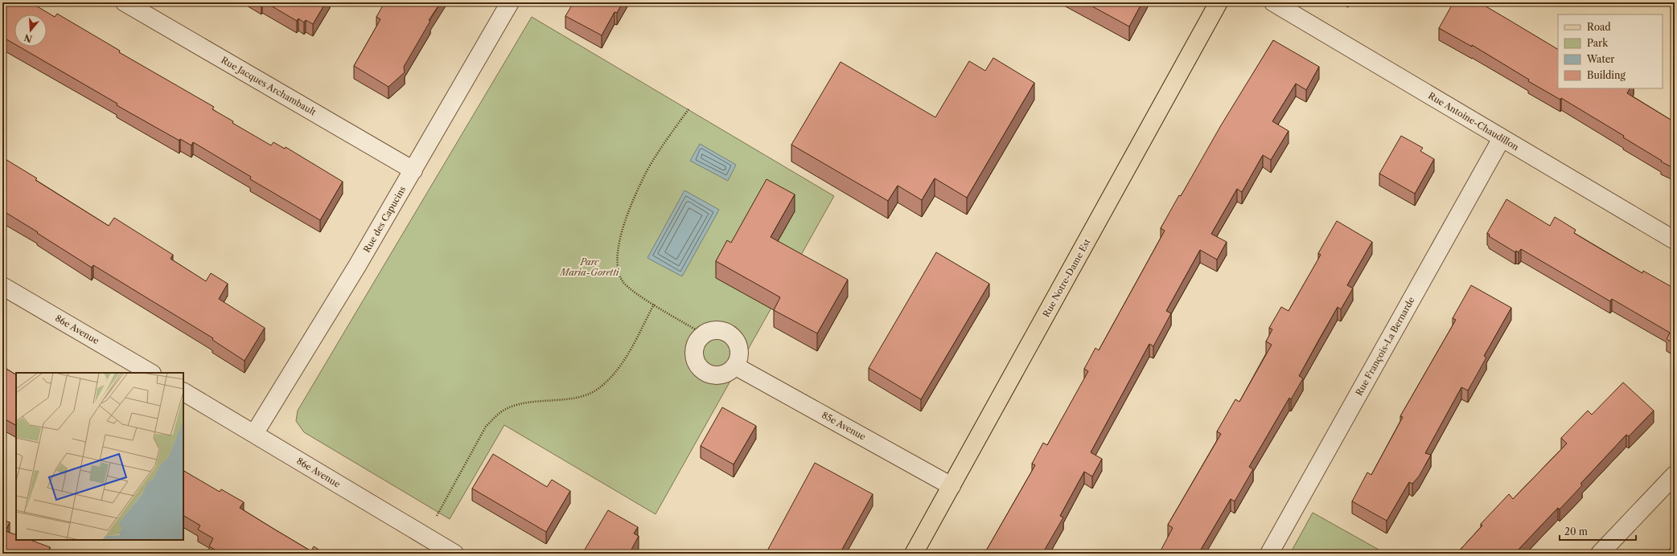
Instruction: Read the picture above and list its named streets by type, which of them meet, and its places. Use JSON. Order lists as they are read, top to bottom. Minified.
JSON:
{"streets":{"main road":["Rue Notre-Dame Est"],"street":["Rue Jacques Archambault","Rue Antoine-Chaudillon","Rue des Capucins","86e Avenue","Rue François-La Bernarde","85e Avenue"]},"crossings":[["Rue Jacques Archambault","Rue des Capucins"],["Rue Antoine-Chaudillon","Rue François-La Bernarde"],["Rue des Capucins","86e Avenue"],["Rue Notre-Dame Est","85e Avenue"]],"parks":["Parc Maria-Goretti"],"legend":["Road","Park","Water","Building"],"scale_bar":"20 m","north":"bottom"}
